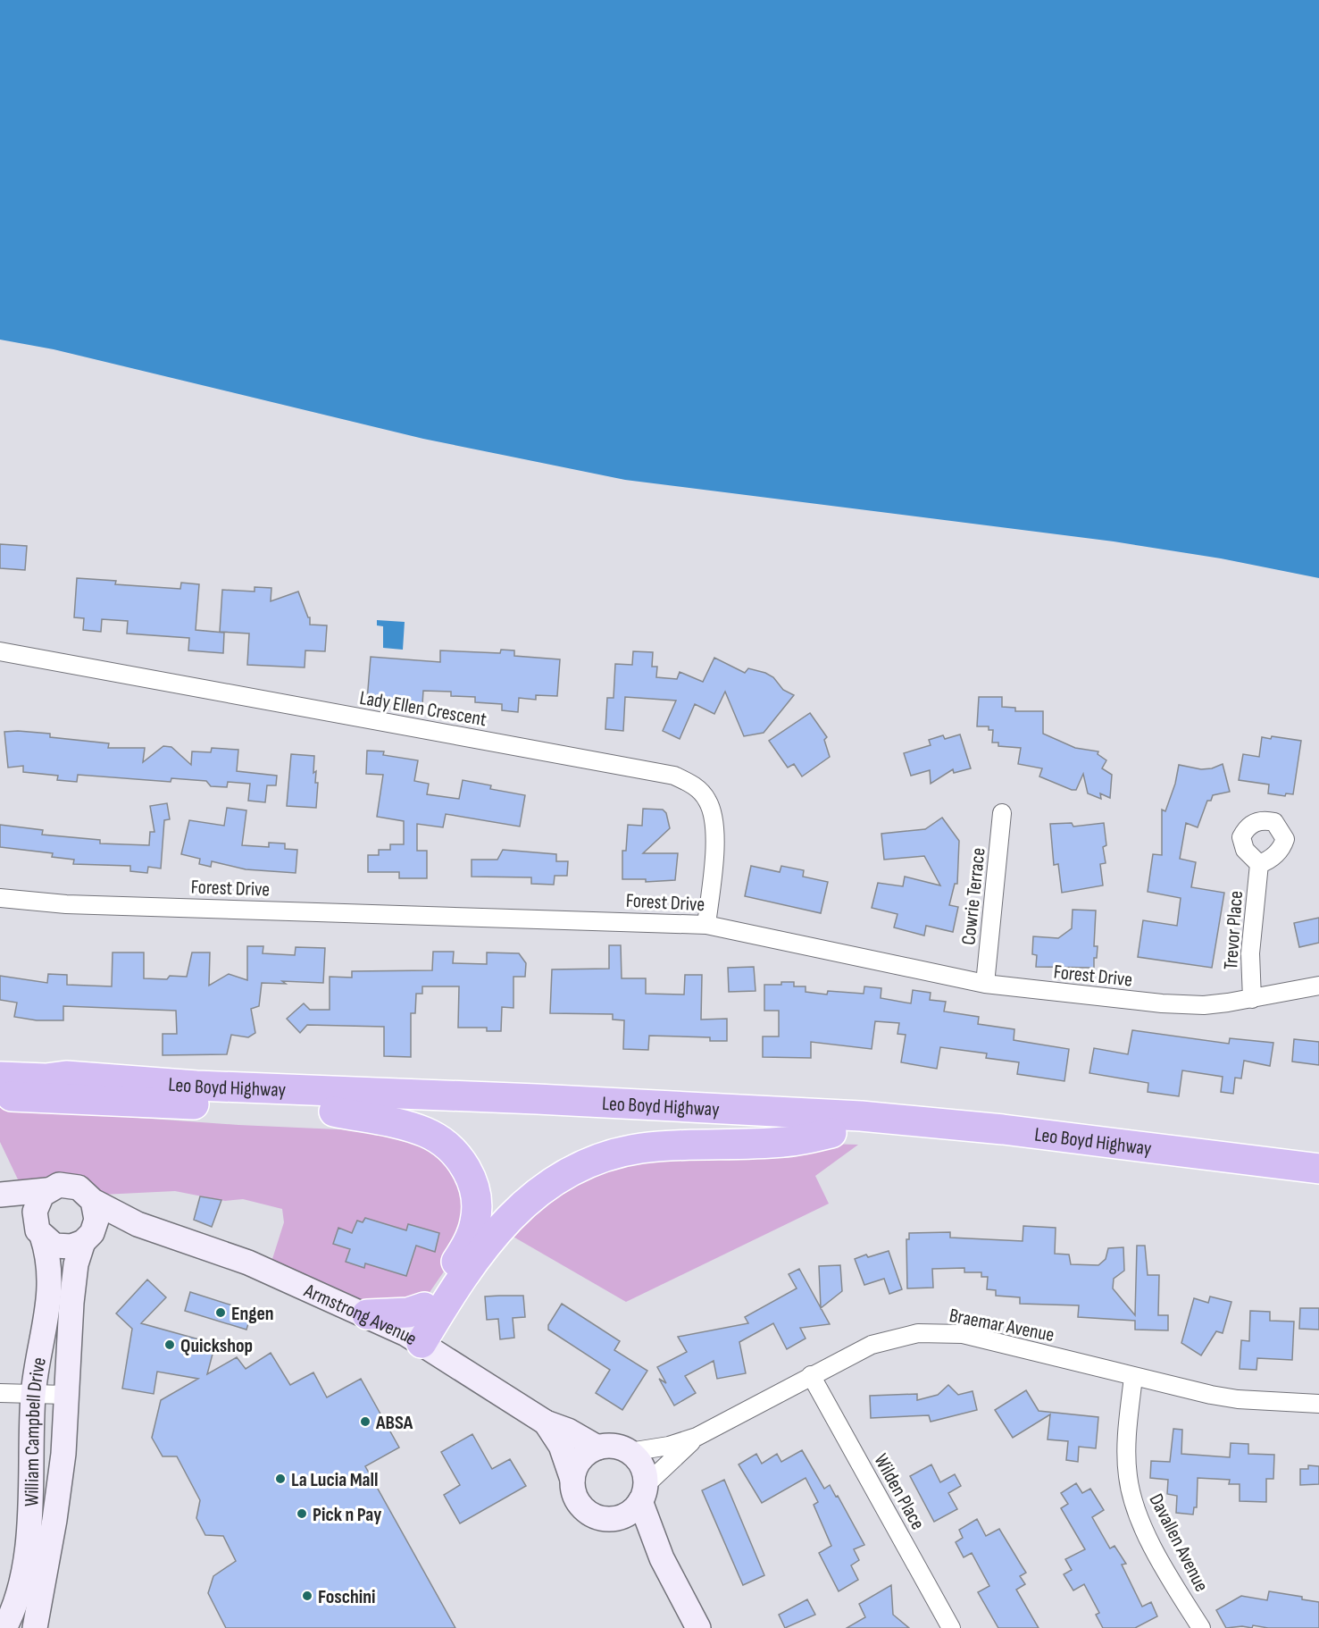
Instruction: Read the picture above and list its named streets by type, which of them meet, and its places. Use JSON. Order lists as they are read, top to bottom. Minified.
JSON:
{"streets":{"highway":["Leo Boyd Highway"],"street":["Lady Ellen Crescent","Forest Drive","Cowrie Terrace","Trevor Place","Armstrong Avenue","Braemar Avenue","William Campbell Drive","Wilden Place","Davallen Avenue"]},"crossings":[["Lady Ellen Crescent","Forest Drive"],["Forest Drive","Cowrie Terrace"],["Forest Drive","Trevor Place"],["Armstrong Avenue","Braemar Avenue"],["Armstrong Avenue","William Campbell Drive"],["Braemar Avenue","Wilden Place"],["Braemar Avenue","Davallen Avenue"]],"places":["Engen","Quickshop","ABSA","La Lucia Mall","Pick n Pay","Foschini"]}
